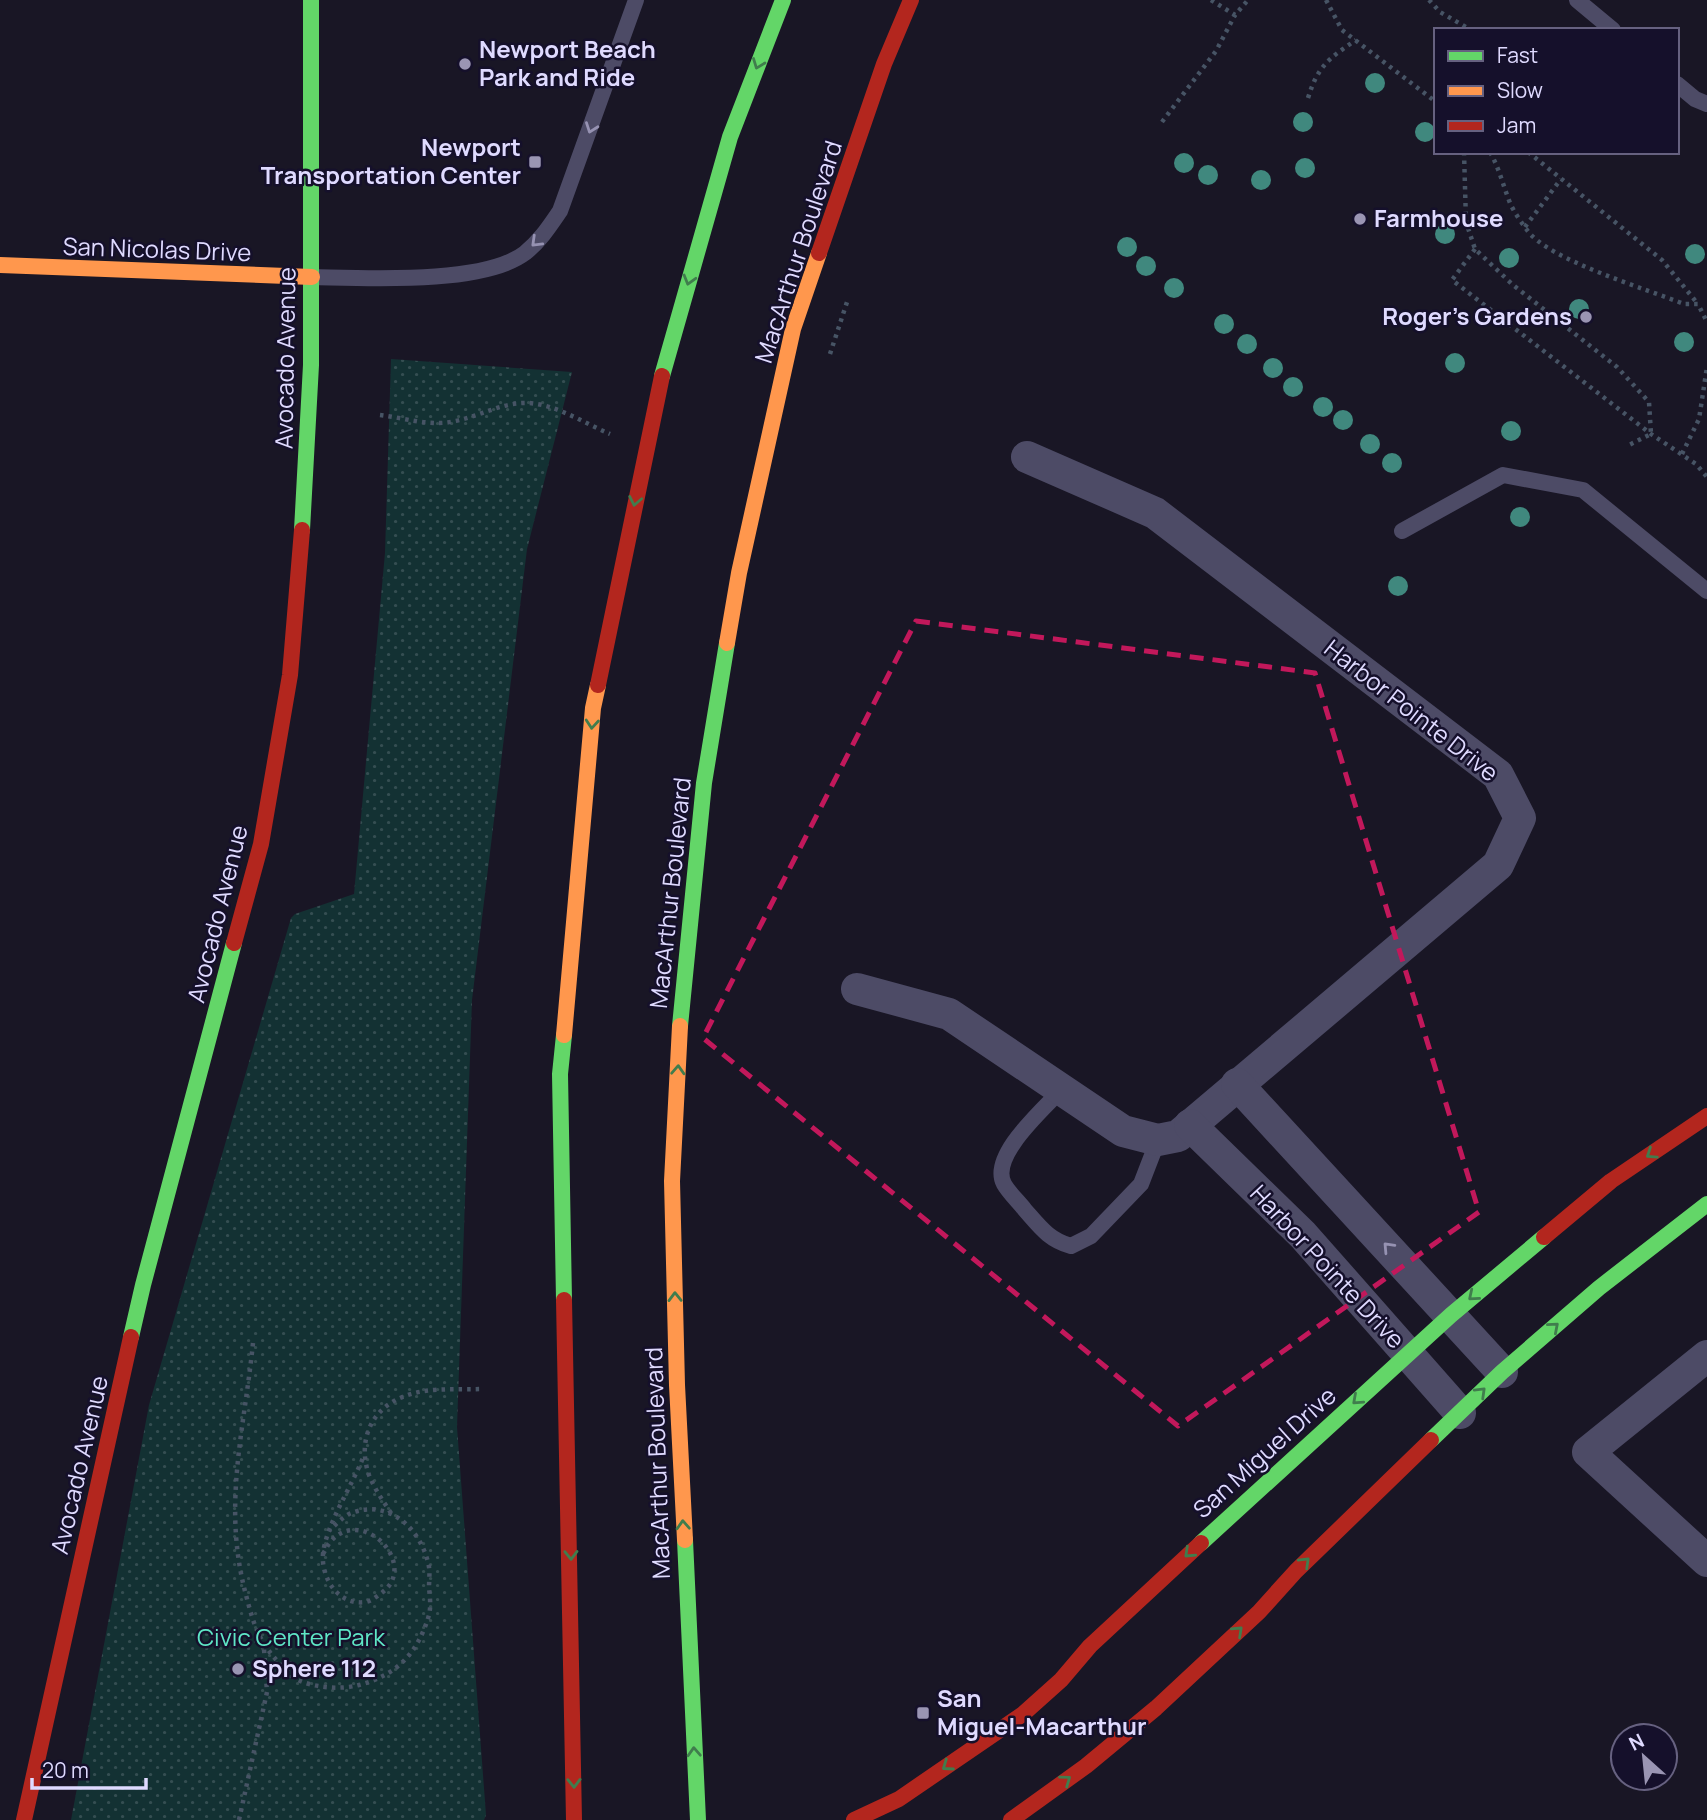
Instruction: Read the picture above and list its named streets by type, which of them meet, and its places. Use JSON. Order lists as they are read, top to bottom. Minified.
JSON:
{"streets":{"main road":["San Nicolas Drive","MacArthur Boulevard","Avocado Avenue","San Miguel Drive"],"street":["Harbor Pointe Drive"]},"crossings":[["San Nicolas Drive","Avocado Avenue"],["Harbor Pointe Drive","San Miguel Drive"]],"parks":["Civic Center Park"],"places":{"other":["Newport Beach Park and Ride","Farmhouse","Roger's Gardens","Sphere 112"],"transit":["Newport Transportation Center","San Miguel-Macarthur"]},"legend":["Fast","Slow","Jam"],"scale_bar":"20 m","north":"top left"}
